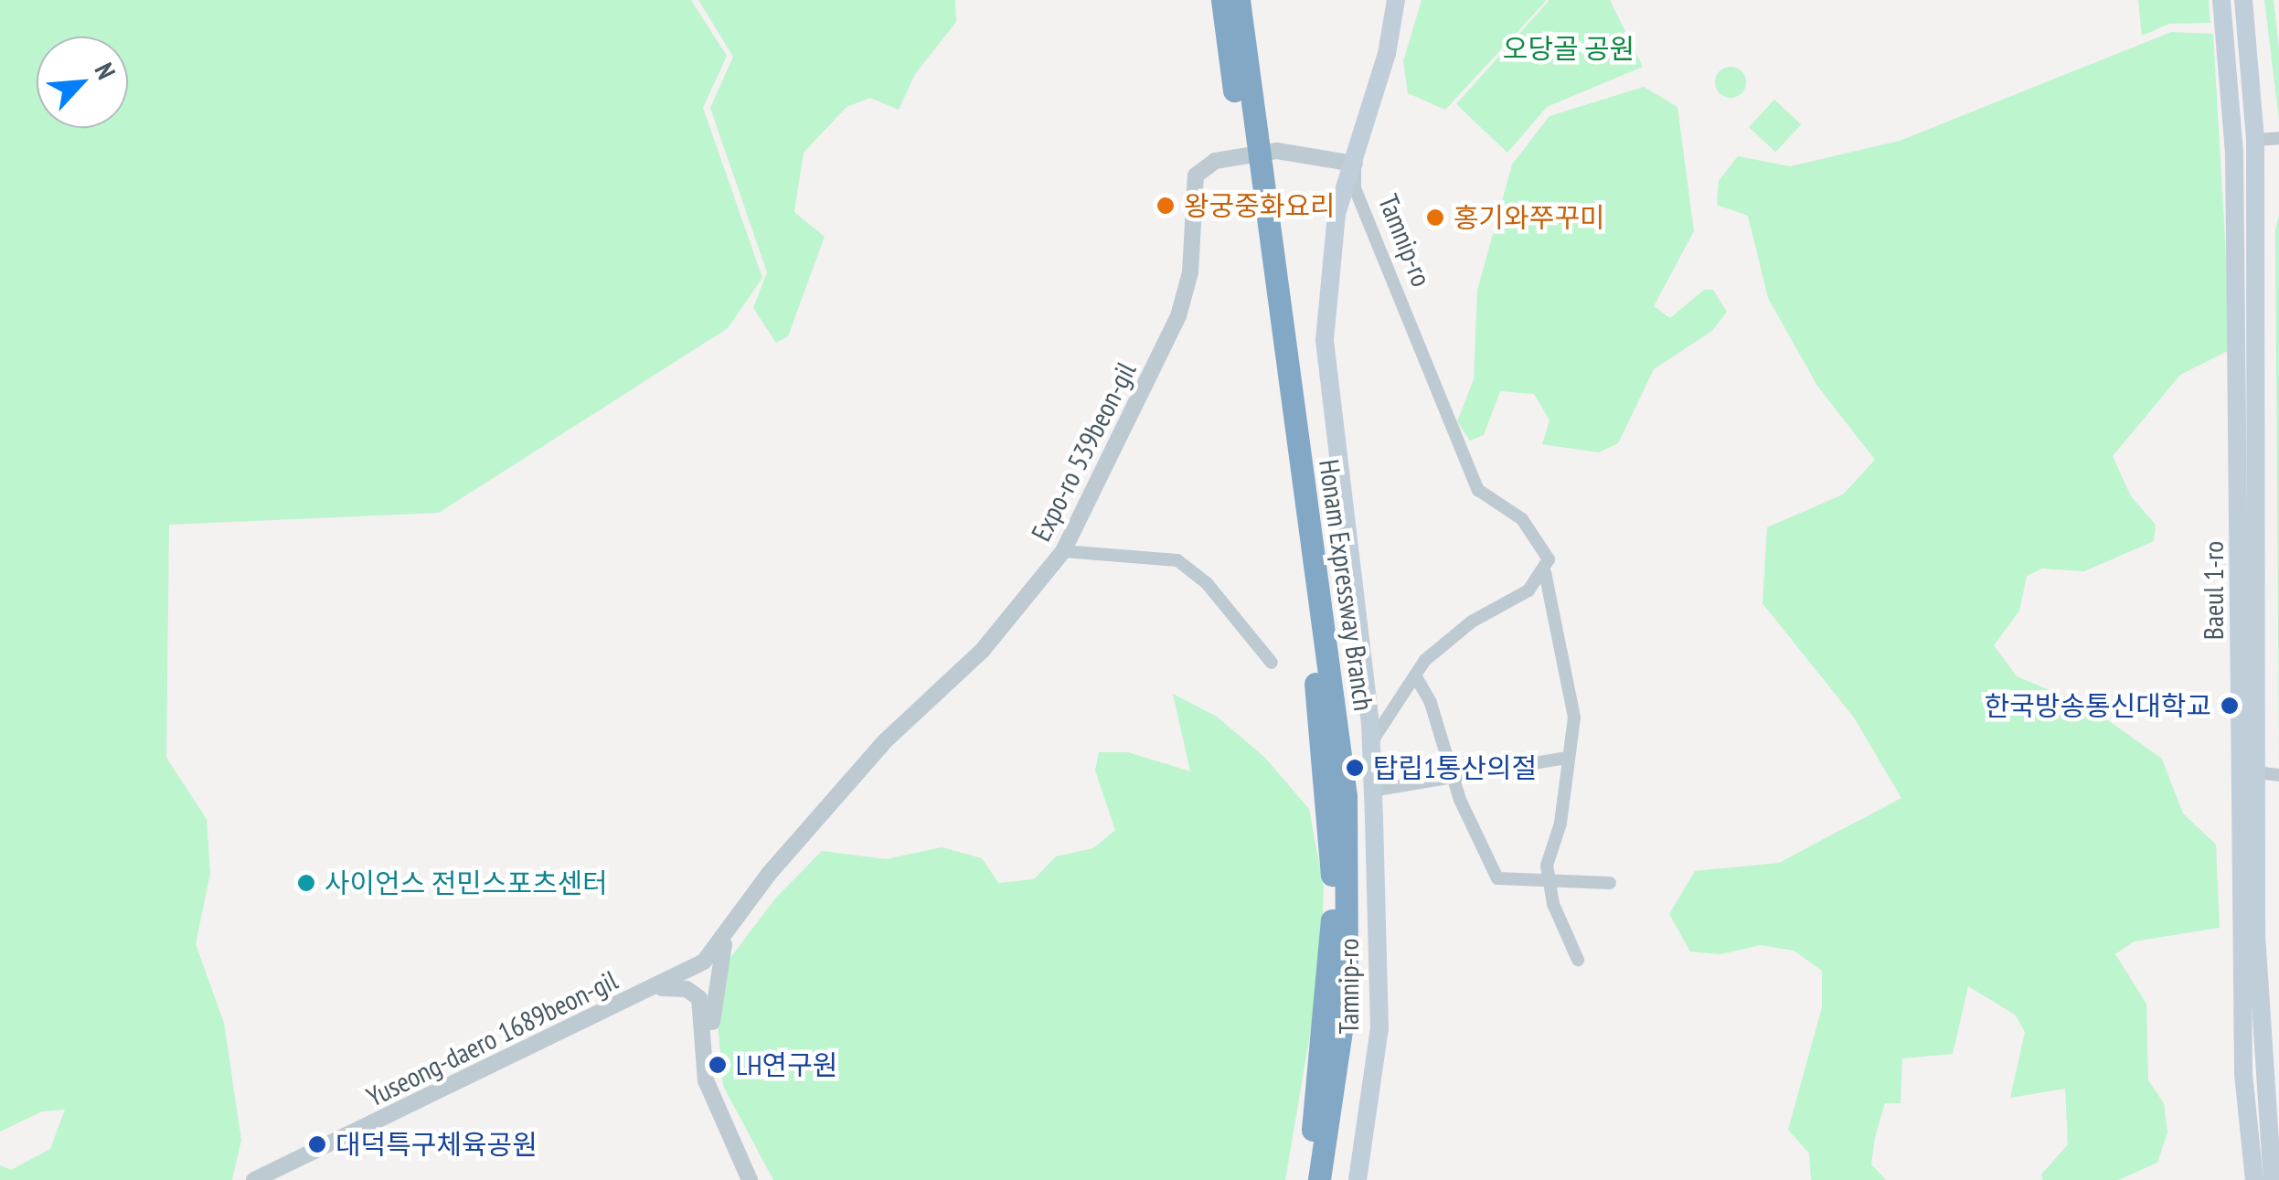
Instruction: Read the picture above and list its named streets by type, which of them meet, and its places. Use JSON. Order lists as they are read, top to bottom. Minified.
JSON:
{"streets":{"highway":["Honam Expressway Branch"],"main road":["Tamnip-ro","Baeul 1-ro"],"street":["Expo-ro 539beon-gil","Yuseong-daero 1689beon-gil"]},"crossings":[["Tamnip-ro","Expo-ro 539beon-gil"]],"parks":["오당골 공원"],"places":["왕궁중화요리","홍기와쭈꾸미","한국방송통신대학교","탑립1통산의절","사이언스 전민스포츠센터","LH연구원","대덕특구체육공원"],"north":"top right"}
